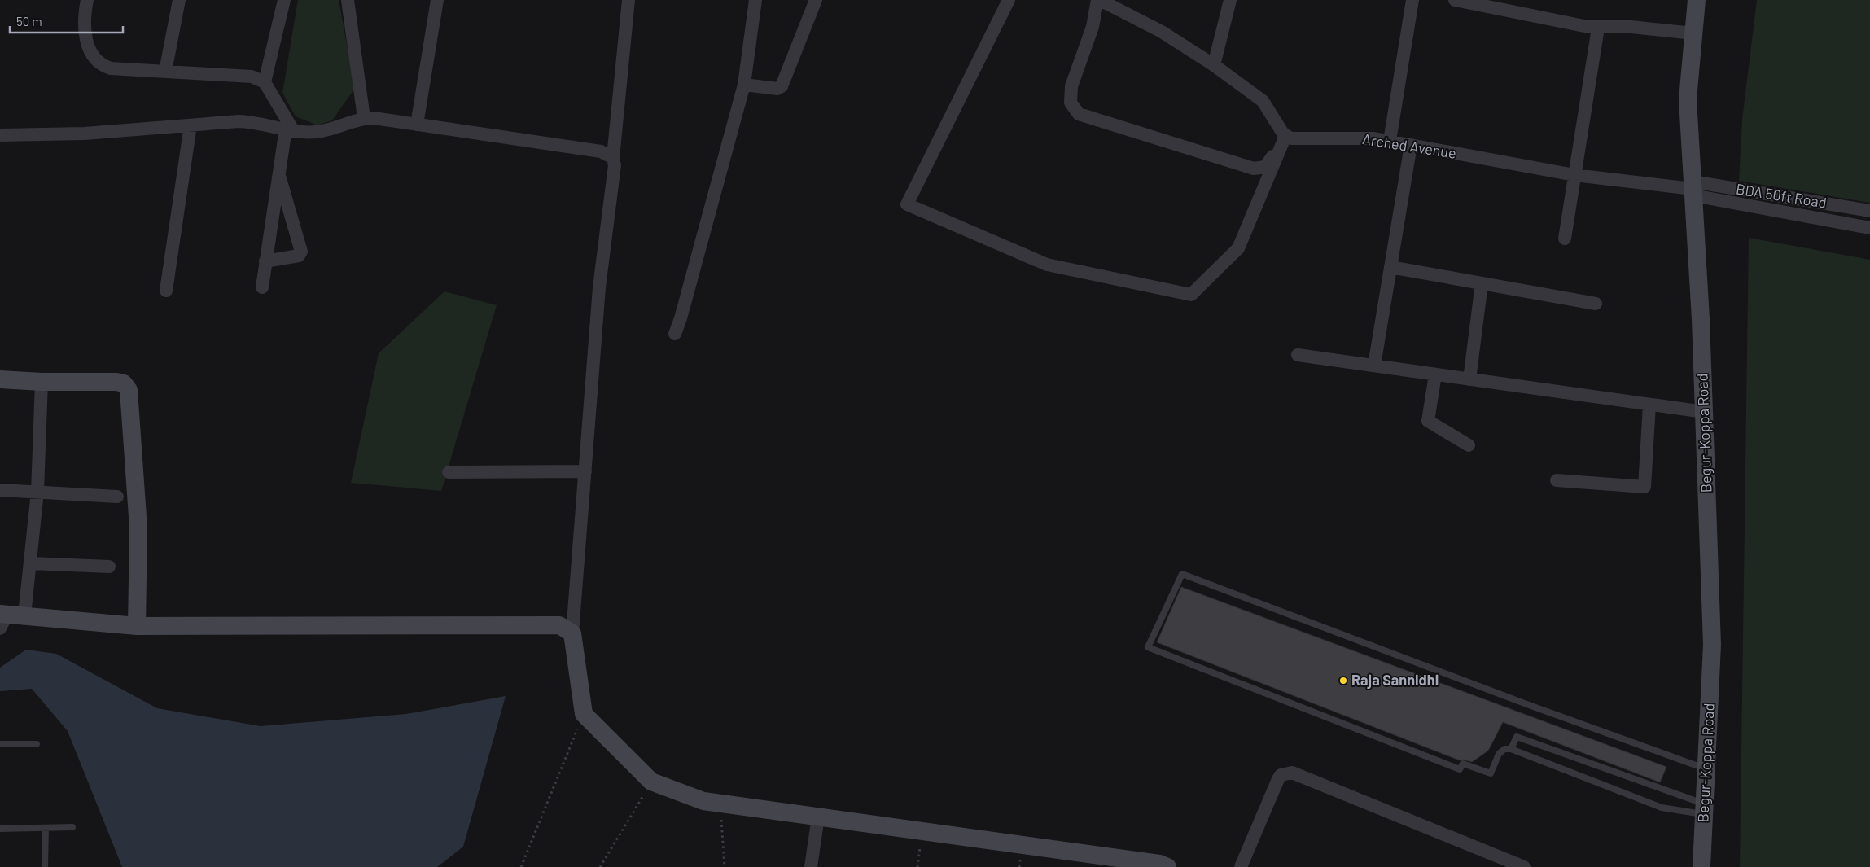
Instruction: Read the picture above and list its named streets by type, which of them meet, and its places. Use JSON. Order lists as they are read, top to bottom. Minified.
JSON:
{"streets":{"street":["Arched Avenue","BDA 50ft Road","Begur-Koppa Road"]},"crossings":[["Arched Avenue","BDA 50ft Road"],["Arched Avenue","Begur-Koppa Road"],["BDA 50ft Road","Begur-Koppa Road"]],"places":["Raja Sannidhi"],"scale_bar":"50 m"}
